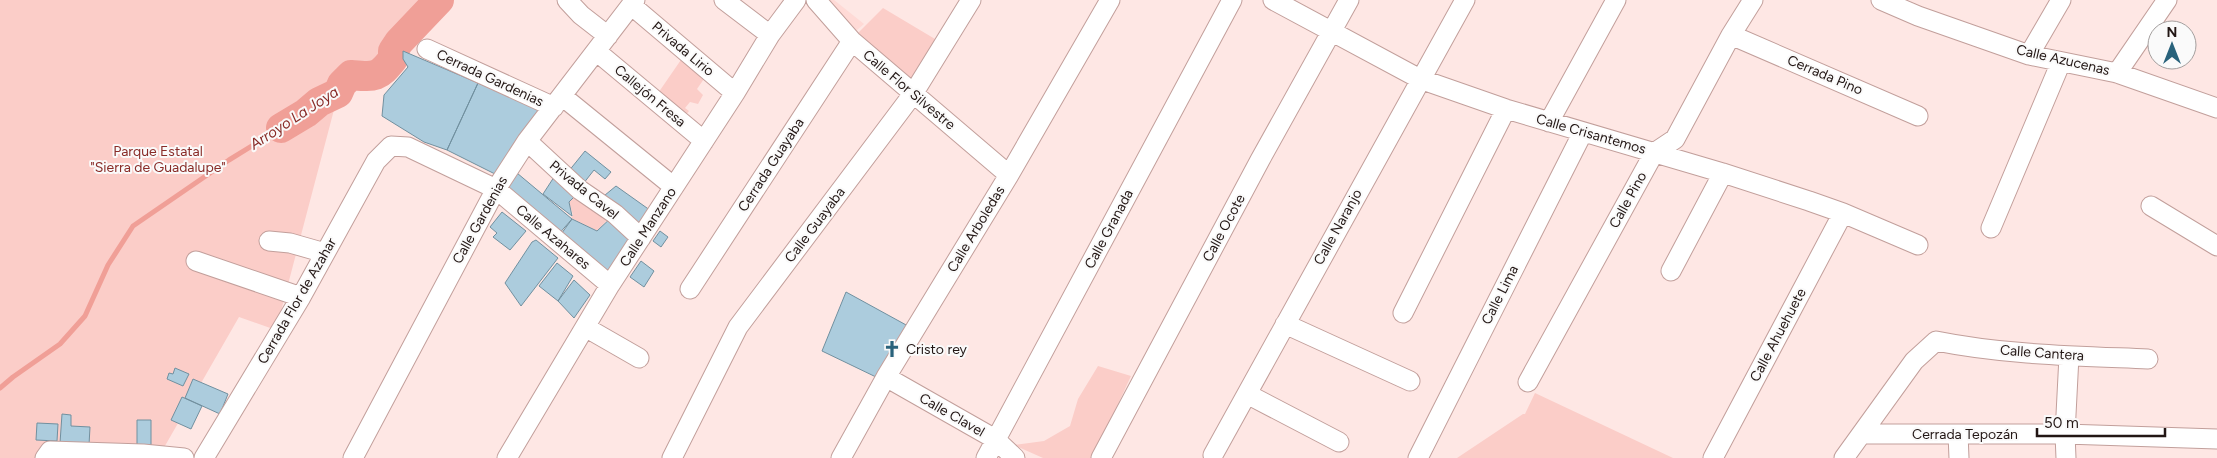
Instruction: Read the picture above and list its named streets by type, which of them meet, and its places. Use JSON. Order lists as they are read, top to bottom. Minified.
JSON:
{"streets":{"street":["Privada Lirio","Calle Azucenas","Cerrada Pino","Cerrada Gardenias","Calle Flor Silvestre","Callejón Fresa","Calle Crisantemos","Cerrada Guayaba","Privada Cavel","Calle Pino","Calle Gardenias","Calle Guayaba","Calle Manzano","Calle Naranjo","Calle Ocote","Calle Arboledas","Calle Granada","Calle Azahares","Calle Lima","Cerrada Flor de Azahar","Calle Ahuehuete","Calle Cantera","Calle Clavel","Cerrada Tepozán"]},"crossings":[["Privada Lirio","Calle Gardenias"],["Privada Lirio","Calle Manzano"],["Cerrada Pino","Calle Pino"],["Cerrada Gardenias","Calle Gardenias"],["Cerrada Gardenias","Calle Manzano"],["Calle Flor Silvestre","Cerrada Guayaba"],["Calle Flor Silvestre","Calle Guayaba"],["Calle Flor Silvestre","Calle Arboledas"],["Callejón Fresa","Calle Gardenias"],["Callejón Fresa","Calle Manzano"],["Calle Crisantemos","Calle Pino"],["Calle Crisantemos","Calle Naranjo"],["Calle Crisantemos","Calle Ocote"],["Calle Crisantemos","Calle Lima"],["Calle Crisantemos","Calle Ahuehuete"],["Privada Cavel","Calle Gardenias"],["Privada Cavel","Calle Manzano"],["Calle Gardenias","Calle Azahares"],["Calle Manzano","Calle Azahares"],["Calle Arboledas","Calle Clavel"],["Calle Granada","Calle Clavel"],["Calle Azahares","Cerrada Flor de Azahar"],["Calle Cantera","Cerrada Tepozán"]],"water":["Arroyo La Joya"],"parks":["Parque Estatal \"Sierra de Guadalupe\""],"places":{"church":["Cristo rey"]},"scale_bar":"50 m","north":"top"}
